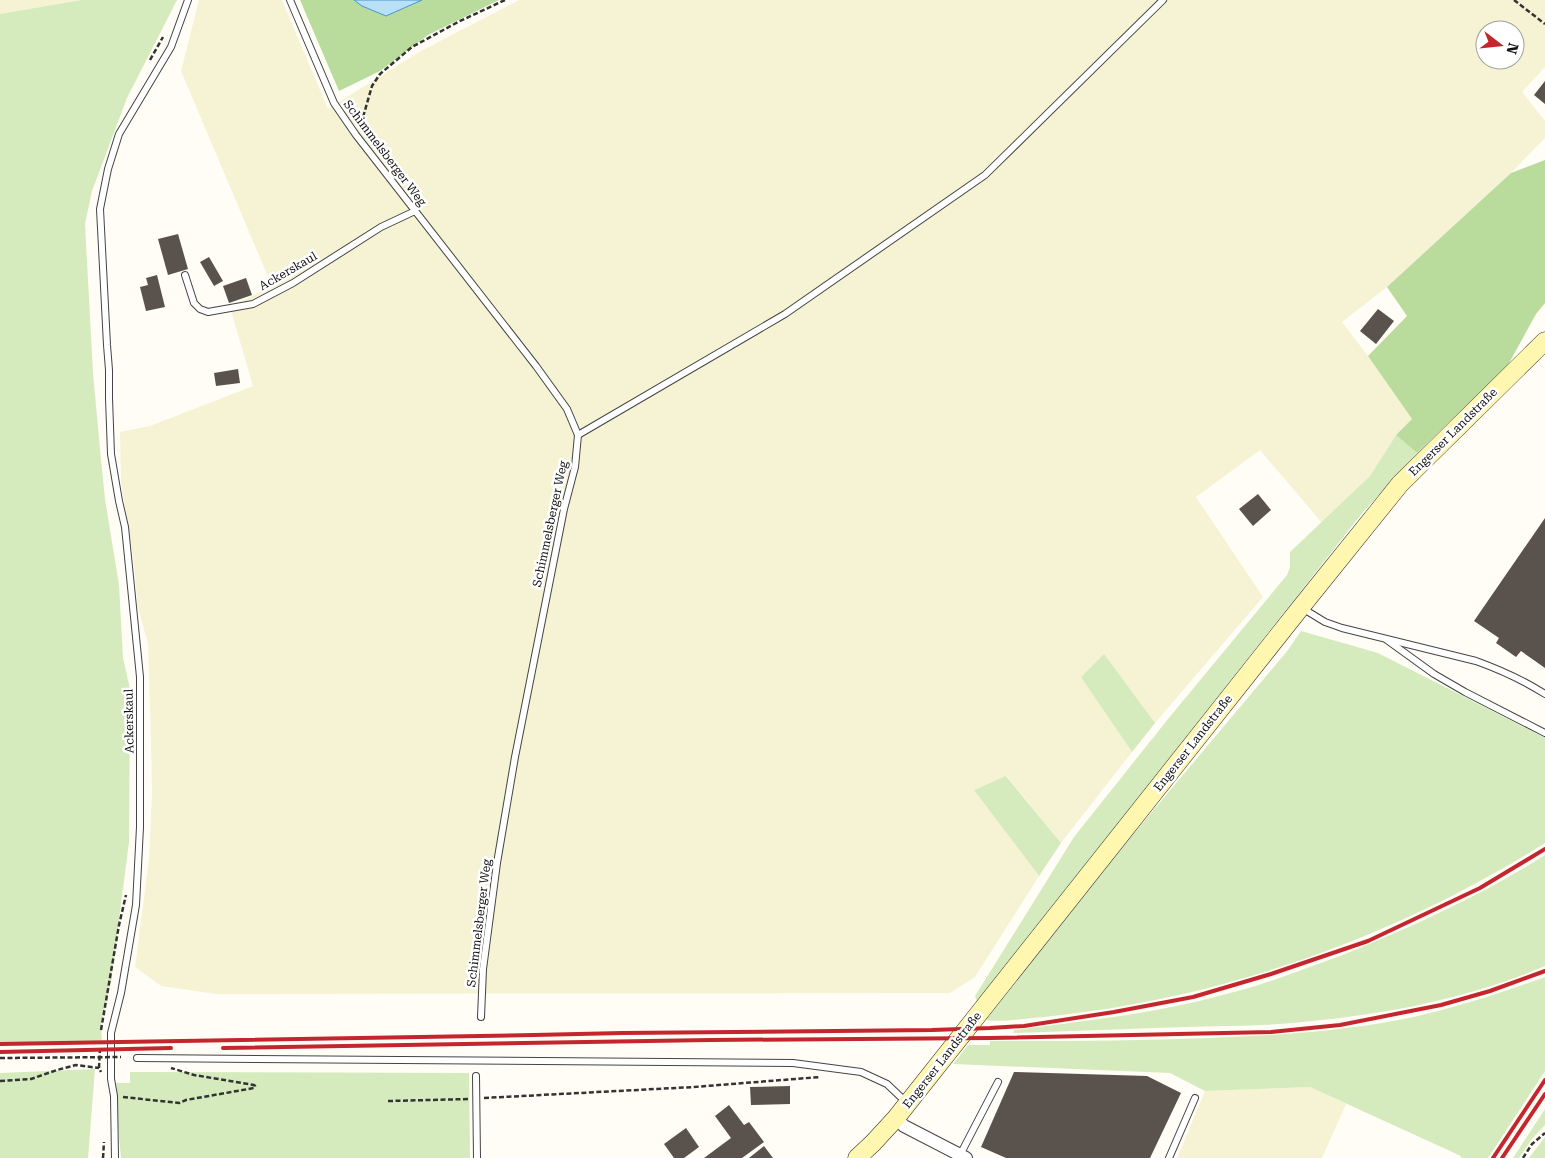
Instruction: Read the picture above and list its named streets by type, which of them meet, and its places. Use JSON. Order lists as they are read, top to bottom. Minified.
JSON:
{"streets":{"main road":["Engerser Landstraße"],"lane":["Schimmelsberger Weg","Ackerskaul"]},"crossings":[["Schimmelsberger Weg","Ackerskaul"]],"north":"right"}
